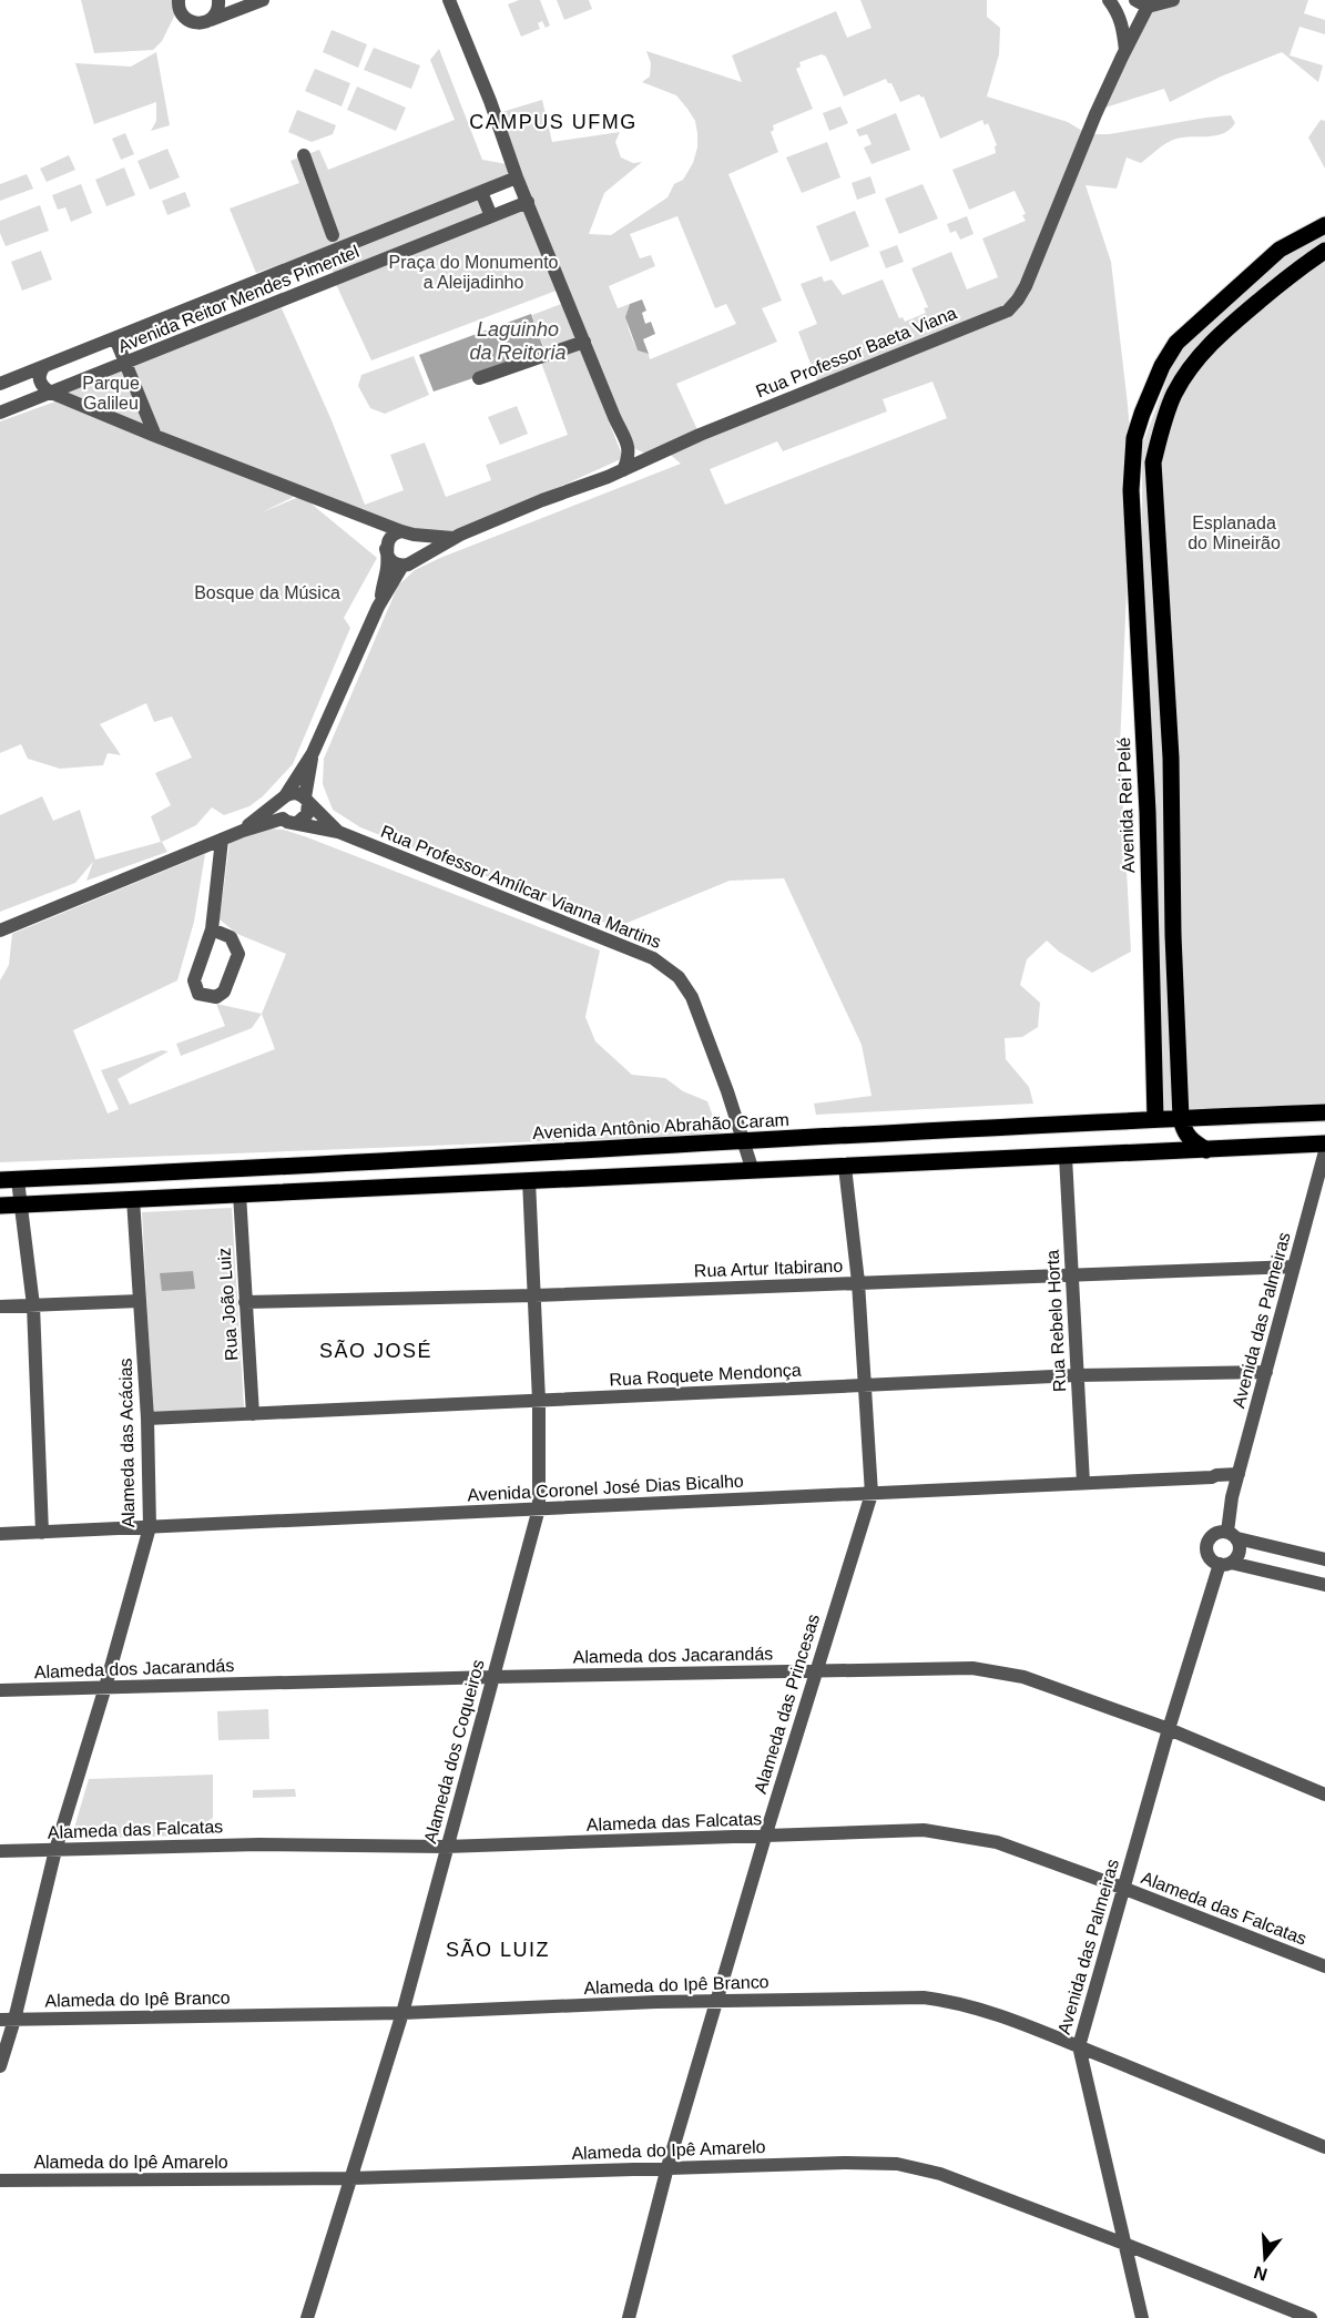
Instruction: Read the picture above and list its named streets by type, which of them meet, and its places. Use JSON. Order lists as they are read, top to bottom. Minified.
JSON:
{"streets":{"main road":["Avenida Rei Pelé","Avenida Antônio Abrahão Caram"],"street":["Avenida Reitor Mendes Pimentel","Rua Professor Baeta Viana","Rua Professor Amílcar Vianna Martins","Rua Artur Itabirano","Rua João Luiz","Avenida das Palmeiras","Rua Rebelo Horta","Rua Roquete Mendonça","Alameda das Acácias","Avenida Coronel José Dias Bicalho","Alameda dos Jacarandás","Alameda das Princesas","Alameda dos Coqueiros","Alameda das Falcatas","Alameda do Ipê Branco","Alameda do Ipê Amarelo"]},"crossings":[["Avenida Reitor Mendes Pimentel","Rua Professor Baeta Viana"],["Avenida Rei Pelé","Avenida Antônio Abrahão Caram"],["Rua Professor Amílcar Vianna Martins","Avenida Antônio Abrahão Caram"],["Rua Artur Itabirano","Rua João Luiz"],["Rua Artur Itabirano","Avenida das Palmeiras"],["Rua Artur Itabirano","Rua Rebelo Horta"],["Rua Artur Itabirano","Alameda das Princesas"],["Rua Artur Itabirano","Alameda dos Coqueiros"],["Rua João Luiz","Rua Roquete Mendonça"],["Avenida das Palmeiras","Rua Roquete Mendonça"],["Avenida das Palmeiras","Avenida Coronel José Dias Bicalho"],["Avenida das Palmeiras","Alameda dos Jacarandás"],["Avenida das Palmeiras","Alameda das Falcatas"],["Avenida das Palmeiras","Alameda do Ipê Branco"],["Avenida das Palmeiras","Alameda do Ipê Amarelo"],["Rua Rebelo Horta","Rua Roquete Mendonça"],["Rua Rebelo Horta","Avenida Coronel José Dias Bicalho"],["Rua Roquete Mendonça","Alameda das Acácias"],["Rua Roquete Mendonça","Alameda das Princesas"],["Rua Roquete Mendonça","Alameda dos Coqueiros"],["Alameda das Acácias","Avenida Coronel José Dias Bicalho"],["Alameda das Acácias","Alameda dos Jacarandás"],["Alameda das Acácias","Alameda das Falcatas"],["Alameda das Acácias","Alameda do Ipê Branco"],["Avenida Coronel José Dias Bicalho","Alameda das Princesas"],["Avenida Coronel José Dias Bicalho","Alameda dos Coqueiros"],["Alameda dos Jacarandás","Alameda das Princesas"],["Alameda dos Jacarandás","Alameda dos Coqueiros"],["Alameda das Princesas","Alameda das Falcatas"],["Alameda das Princesas","Alameda do Ipê Branco"],["Alameda das Princesas","Alameda do Ipê Amarelo"],["Alameda dos Coqueiros","Alameda das Falcatas"],["Alameda dos Coqueiros","Alameda do Ipê Branco"],["Alameda dos Coqueiros","Alameda do Ipê Amarelo"]],"districts":["CAMPUS UFMG","SÃO JOSÉ","SÃO LUIZ"],"water":["Laguinho da Reitoria"],"parks":["Praça do Monumento a Aleijadinho","Parque Galileu","Esplanada do Mineirão","Bosque da Música"],"north":"bottom"}
